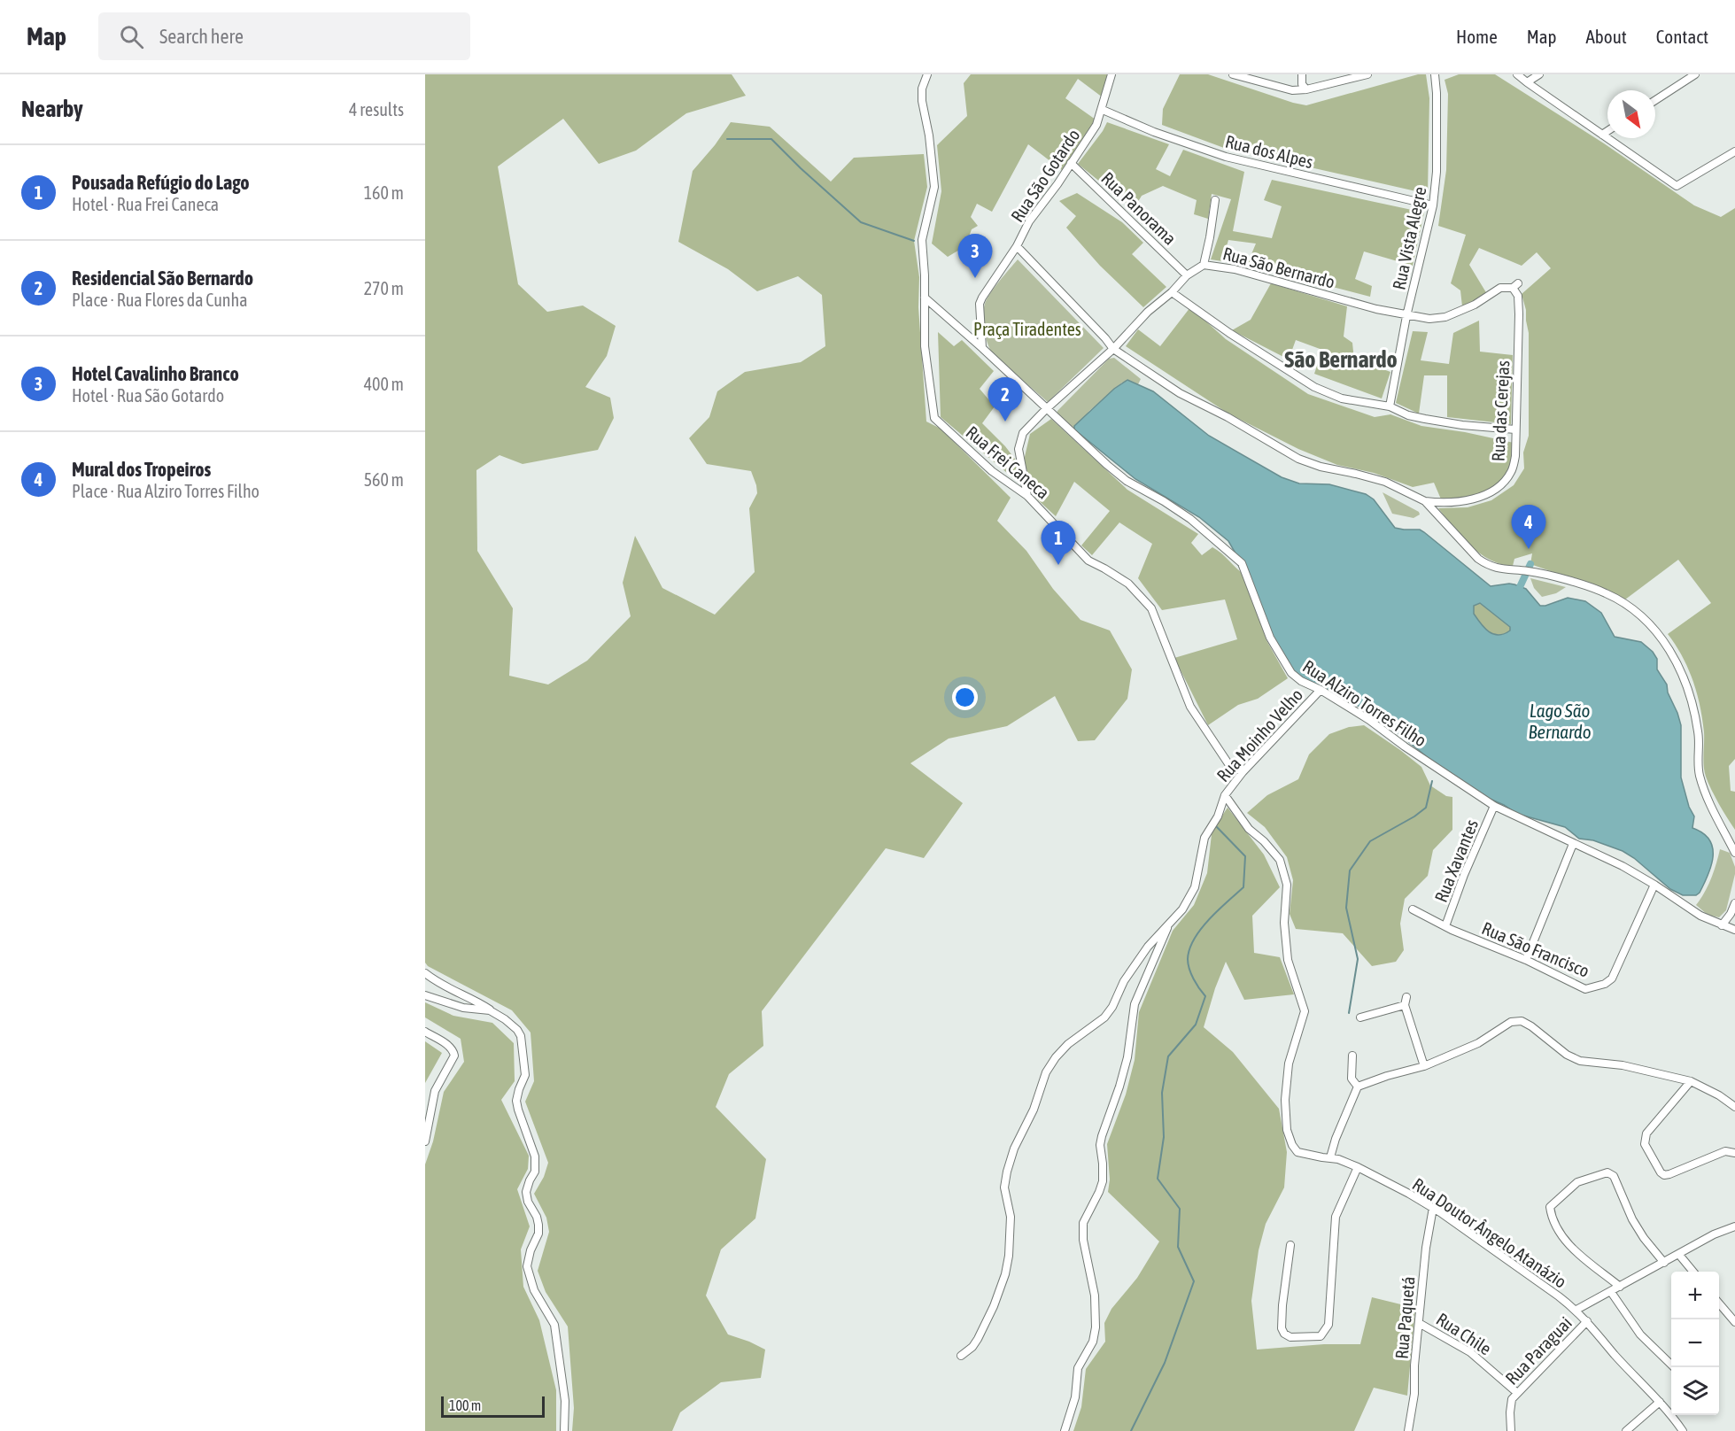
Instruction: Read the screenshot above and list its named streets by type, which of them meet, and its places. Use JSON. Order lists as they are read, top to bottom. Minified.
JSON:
{"streets":{"street":["Rua dos Alpes","Rua São Gotardo","Rua Panorama","Rua Vista Alegre","Rua São Bernardo","Rua das Cerejas","Rua Frei Caneca","Rua Alziro Torres Filho","Rua Moinho Velho","Rua Xavantes","Rua São Francisco","Rua Doutor Ângelo Atanázio","Rua Paquetá","Rua Chile","Rua Paraguai"]},"crossings":[["Rua dos Alpes","Rua São Gotardo"],["Rua dos Alpes","Rua Vista Alegre"],["Rua São Gotardo","Rua Panorama"],["Rua São Gotardo","Rua Alziro Torres Filho"],["Rua Panorama","Rua São Bernardo"],["Rua Vista Alegre","Rua São Bernardo"],["Rua São Bernardo","Rua das Cerejas"],["Rua São Bernardo","Rua Frei Caneca"],["Rua São Bernardo","Rua Alziro Torres Filho"],["Rua Frei Caneca","Rua Alziro Torres Filho"],["Rua Frei Caneca","Rua Moinho Velho"],["Rua Alziro Torres Filho","Rua Moinho Velho"],["Rua Alziro Torres Filho","Rua Xavantes"],["Rua Alziro Torres Filho","Rua São Francisco"],["Rua Moinho Velho","Rua Doutor Ângelo Atanázio"],["Rua Xavantes","Rua São Francisco"],["Rua Doutor Ângelo Atanázio","Rua Paquetá"],["Rua Doutor Ângelo Atanázio","Rua Paraguai"],["Rua Paquetá","Rua Chile"],["Rua Chile","Rua Paraguai"]],"districts":["São Bernardo"],"water":["Lago São Bernardo"],"parks":["Praça Tiradentes"],"scale_bar":"100 m","north":"bottom right","page":{"header":"Map","search":"Search here","nav":["Home","Map","About","Contact"],"heading":["Nearby","4 results"],"list":[{"mark":"1","name":"Pousada Refúgio do Lago","note":"Hotel · Rua Frei Caneca","value":"160 m"},{"mark":"2","name":"Residencial São Bernardo","note":"Place · Rua Flores da Cunha","value":"270 m"},{"mark":"3","name":"Hotel Cavalinho Branco","note":"Hotel · Rua São Gotardo","value":"400 m"},{"mark":"4","name":"Mural dos Tropeiros","note":"Place · Rua Alziro Torres Filho","value":"560 m"}],"pins":["3","2","4","1"],"map_buttons":["+","−"],"scale":"100 m"}}
